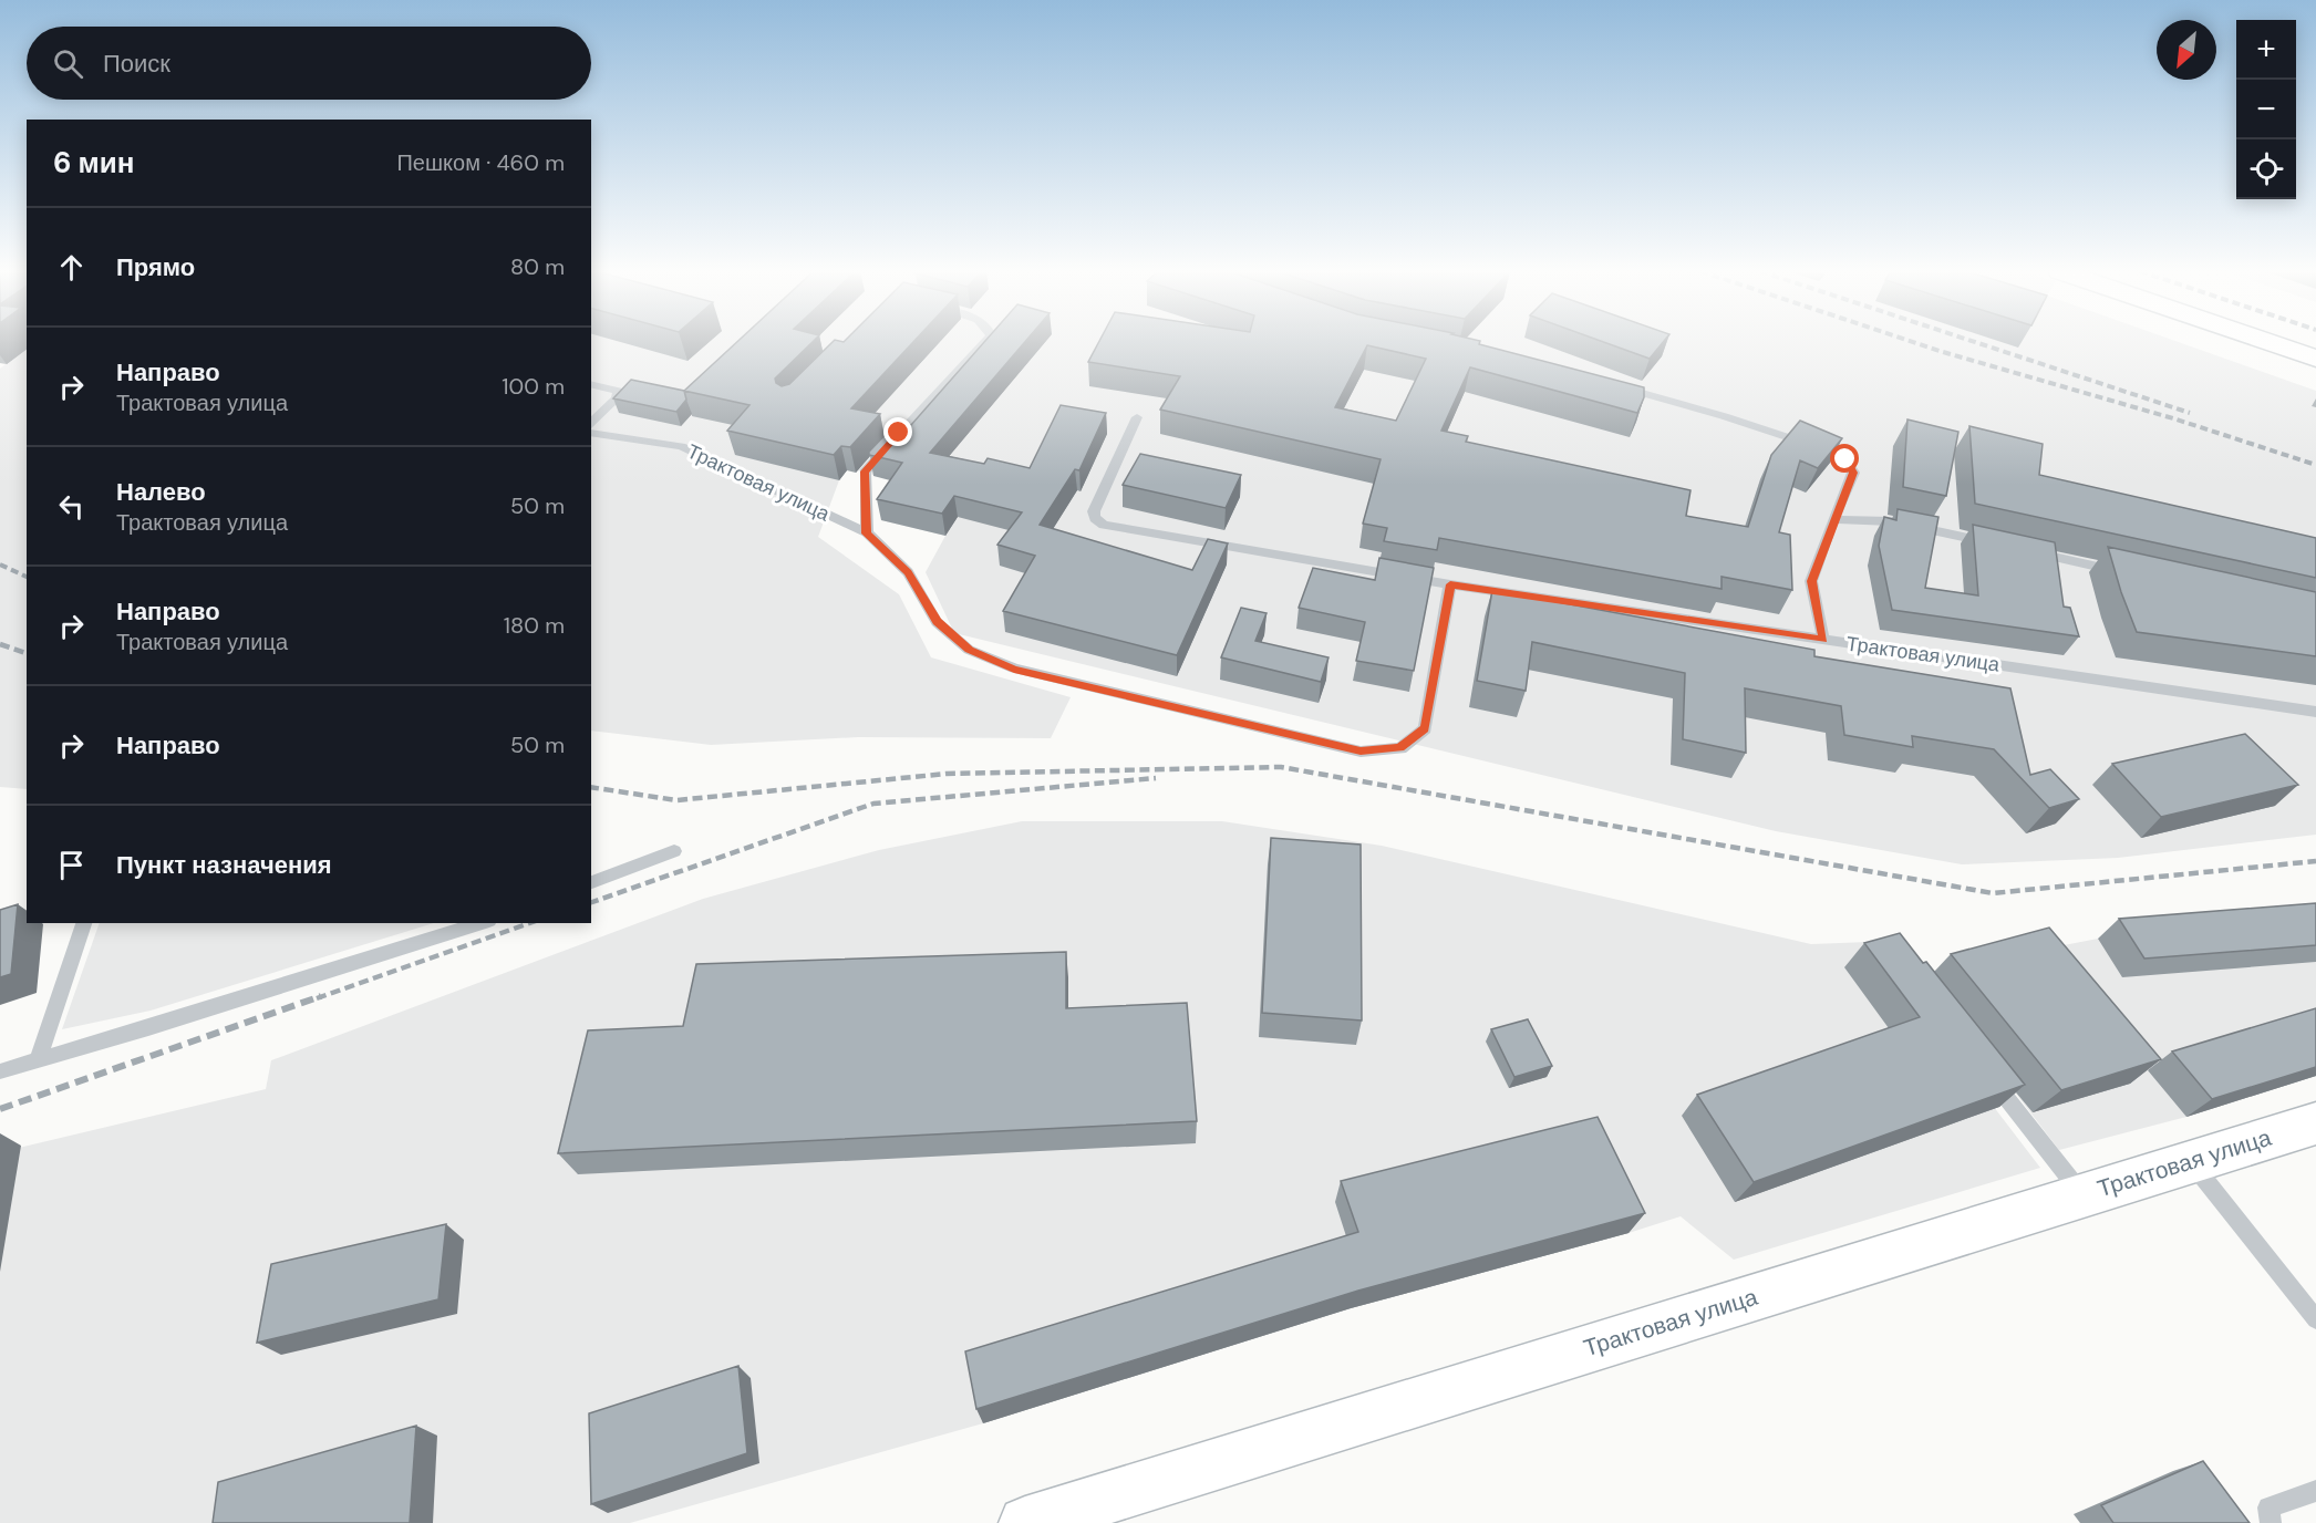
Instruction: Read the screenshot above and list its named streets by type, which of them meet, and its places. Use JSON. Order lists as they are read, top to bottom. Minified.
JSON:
{"streets":{"main road":["Трактовая улица"]},"north":"bottom left","page":{"map_buttons":["+","−"],"search":"Поиск","heading":["6 мин","Пешком · 460 m"],"list":[["Прямо","80 m"],["Направо","Трактовая улица","100 m"],["Налево","Трактовая улица","50 m"],["Направо","Трактовая улица","180 m"],["Направо","50 m"],"Пункт назначения"]}}
